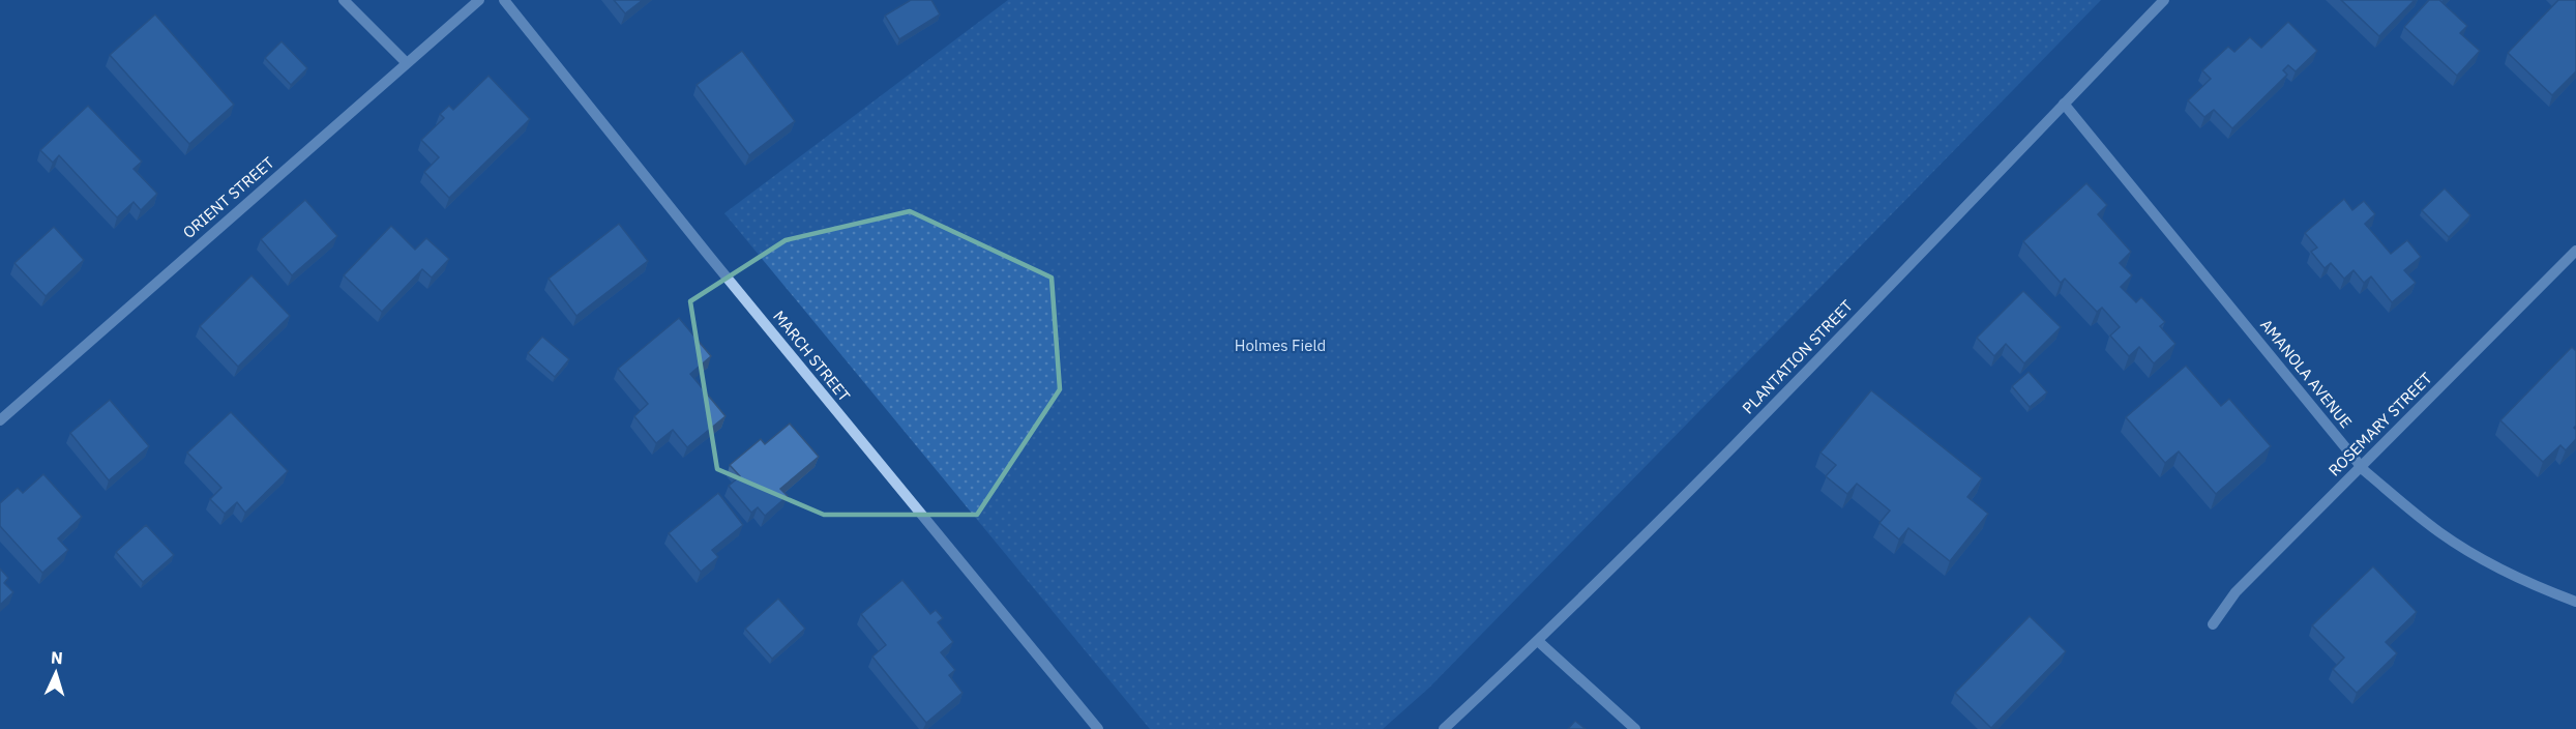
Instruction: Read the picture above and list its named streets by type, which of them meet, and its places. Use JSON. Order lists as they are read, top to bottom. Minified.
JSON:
{"streets":{"street":["ORIENT STREET","MARCH STREET","PLANTATION STREET","AMANOLA AVENUE","ROSEMARY STREET"]},"crossings":[["PLANTATION STREET","AMANOLA AVENUE"],["AMANOLA AVENUE","ROSEMARY STREET"]],"parks":["Holmes Field"],"north":"top"}
